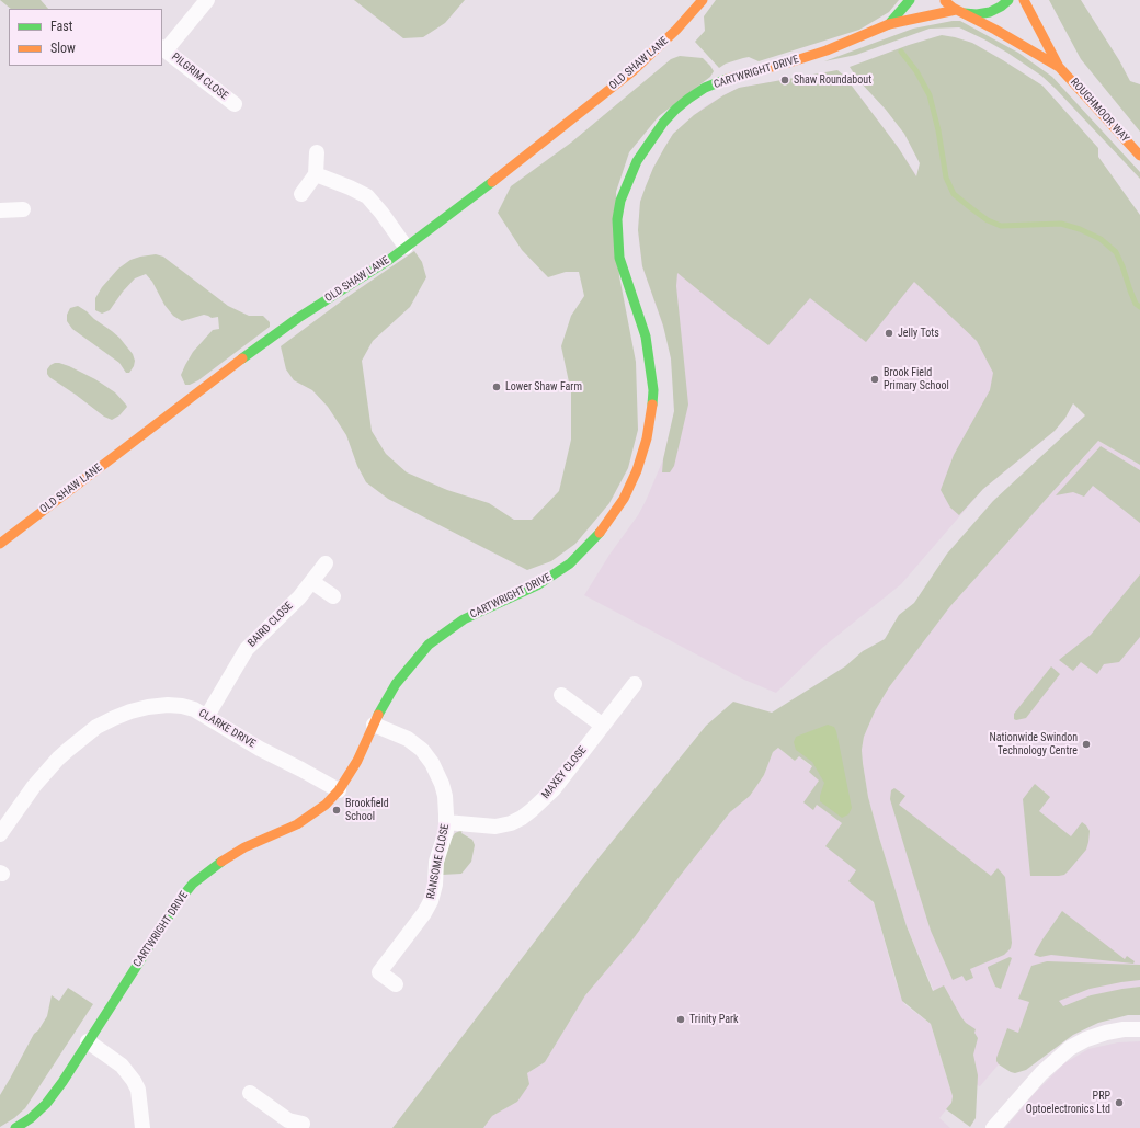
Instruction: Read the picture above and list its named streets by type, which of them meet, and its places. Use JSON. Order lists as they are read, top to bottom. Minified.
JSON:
{"streets":{"street":["OLD SHAW LANE","CARTWRIGHT DRIVE","PILGRIM CLOSE","ROUGHMOOR WAY","BAIRD CLOSE","CLARKE DRIVE","MAXEY CLOSE","RANSOME CLOSE"]},"crossings":[["CARTWRIGHT DRIVE","ROUGHMOOR WAY"],["CARTWRIGHT DRIVE","CLARKE DRIVE"],["CARTWRIGHT DRIVE","RANSOME CLOSE"],["BAIRD CLOSE","CLARKE DRIVE"],["MAXEY CLOSE","RANSOME CLOSE"]],"places":["Shaw Roundabout","Jelly Tots","Brook Field Primary School","Lower Shaw Farm","Nationwide Swindon Technology Centre","Brookfield School","Trinity Park","PRP Optoelectronics Ltd"],"legend":["Fast","Slow"]}
